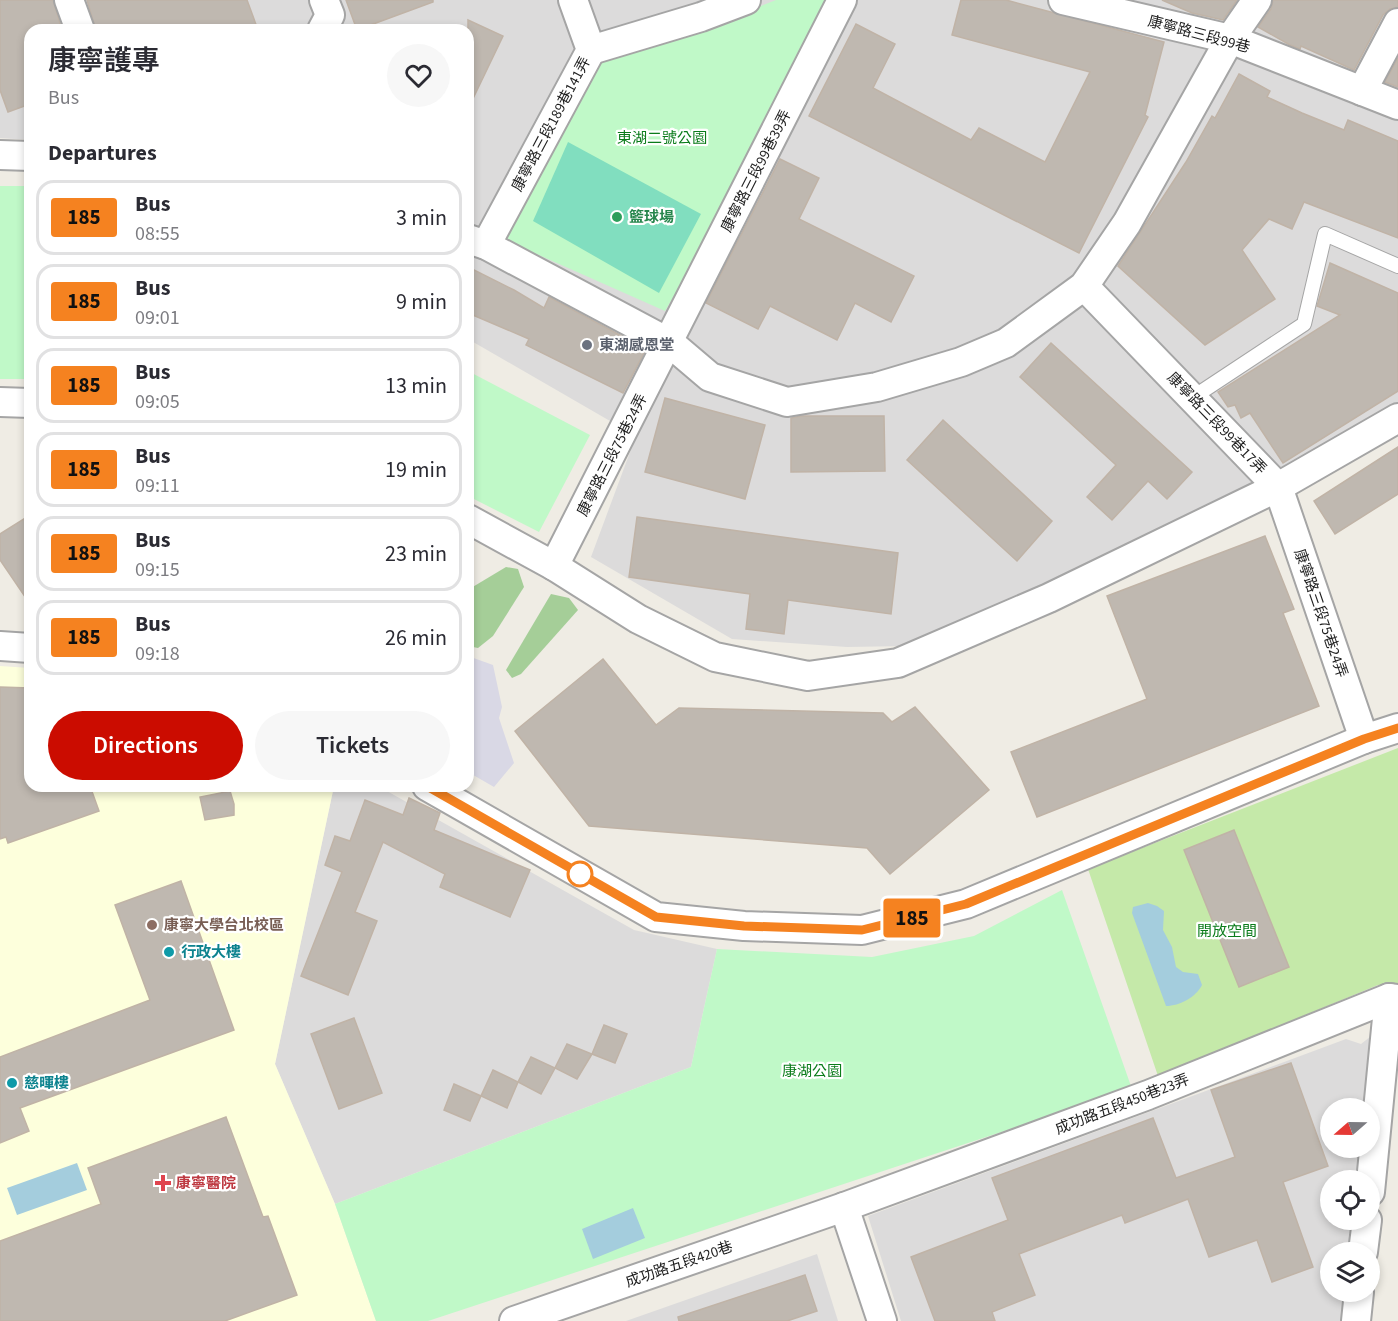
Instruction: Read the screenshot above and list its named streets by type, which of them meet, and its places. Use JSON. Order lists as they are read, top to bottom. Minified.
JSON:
{"streets":{"street":["康寧路三段99巷","康寧路三段189巷141弄","康寧路三段99巷39弄","康寧路三段99巷17弄","康寧路三段75巷24弄","成功路五段450巷23弄","成功路五段420巷"]},"crossings":[["康寧路三段99巷39弄","康寧路三段75巷24弄"],["康寧路三段99巷17弄","康寧路三段75巷24弄"],["成功路五段450巷23弄","成功路五段420巷"]],"parks":["東湖二號公園","開放空間","康湖公園"],"places":{"other":["籃球場","東湖感恩堂","康寧大學台北校區","行政大樓","慈暉樓"],"health":["康寧醫院"]},"lines":["bus line 185"],"north":"left","page":{"on_map":"185","heading":[["康寧護專","Bus"],"Departures"],"list":[{"mark":"185","name":"Bus","note":"08:55","value":"3 min"},{"mark":"185","name":"Bus","note":"09:01","value":"9 min"},{"mark":"185","name":"Bus","note":"09:05","value":"13 min"},{"mark":"185","name":"Bus","note":"09:11","value":"19 min"},{"mark":"185","name":"Bus","note":"09:15","value":"23 min"},{"mark":"185","name":"Bus","note":"09:18","value":"26 min"}],"buttons":["Directions","Tickets"]}}
